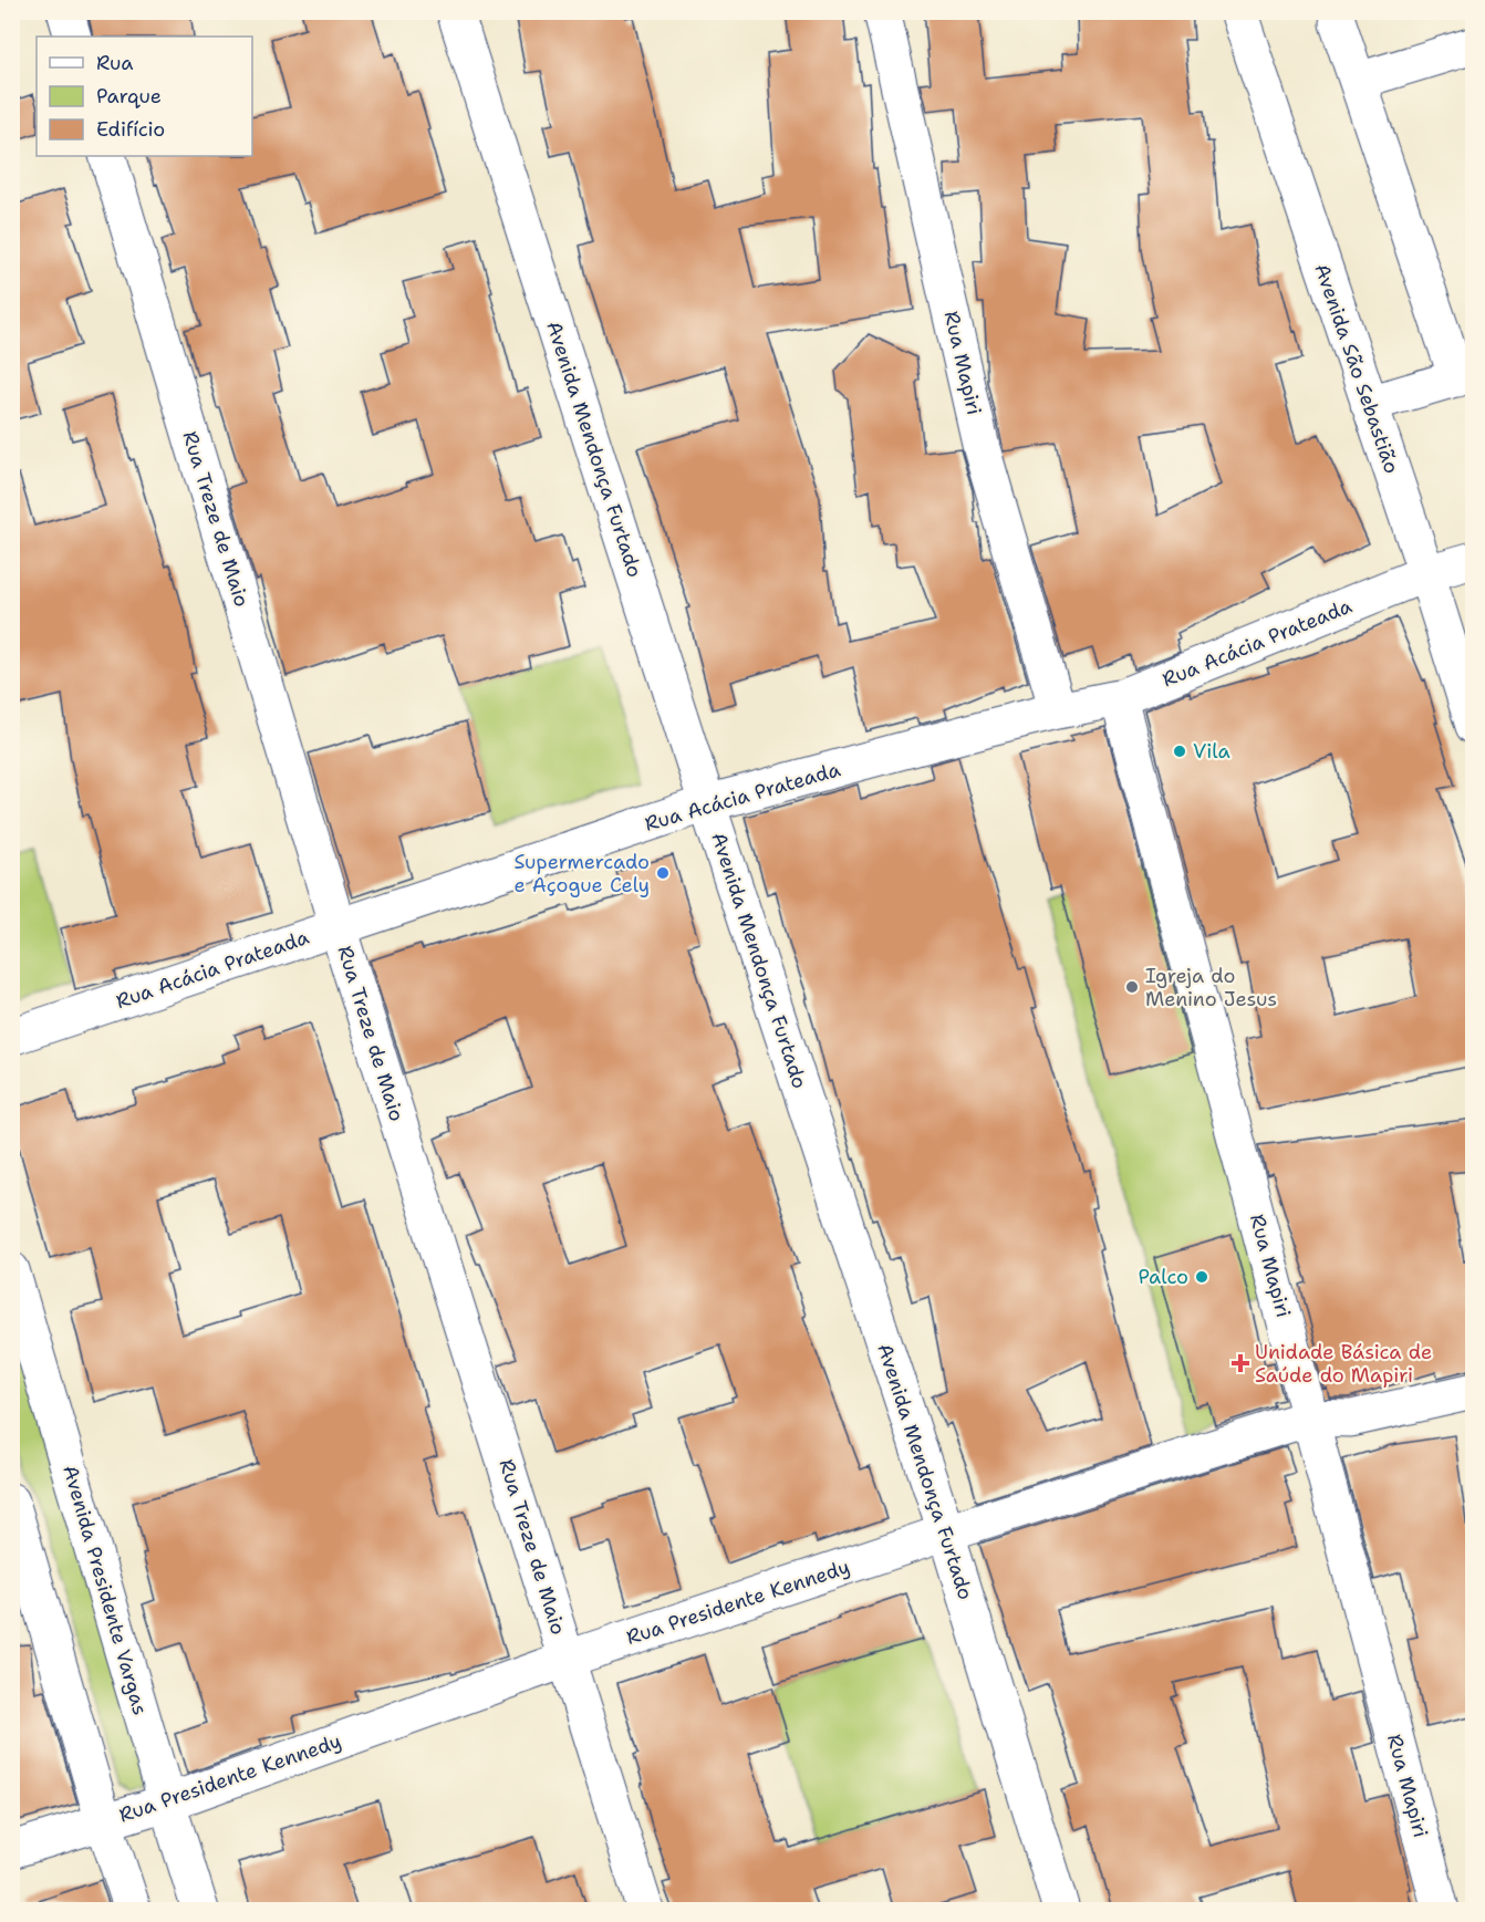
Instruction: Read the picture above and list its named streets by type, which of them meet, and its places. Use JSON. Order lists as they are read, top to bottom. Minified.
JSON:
{"streets":{"street":["Rua Mapiri","Avenida São Sebastião","Avenida Mendonça Furtado","Rua Treze de Maio","Rua Acácia Prateada","Avenida Presidente Vargas","Rua Presidente Kennedy"]},"crossings":[["Rua Mapiri","Rua Acácia Prateada"],["Rua Mapiri","Rua Presidente Kennedy"],["Avenida São Sebastião","Rua Acácia Prateada"],["Avenida Mendonça Furtado","Rua Acácia Prateada"],["Avenida Mendonça Furtado","Rua Presidente Kennedy"],["Rua Treze de Maio","Rua Acácia Prateada"],["Rua Treze de Maio","Rua Presidente Kennedy"],["Avenida Presidente Vargas","Rua Presidente Kennedy"]],"places":{"other":["Vila","Supermercado e Açogue Cely","Igreja do Menino Jesus","Palco"],"health":["Unidade Básica de Saúde do Mapiri"]},"legend":["Rua","Parque","Edifício"]}
